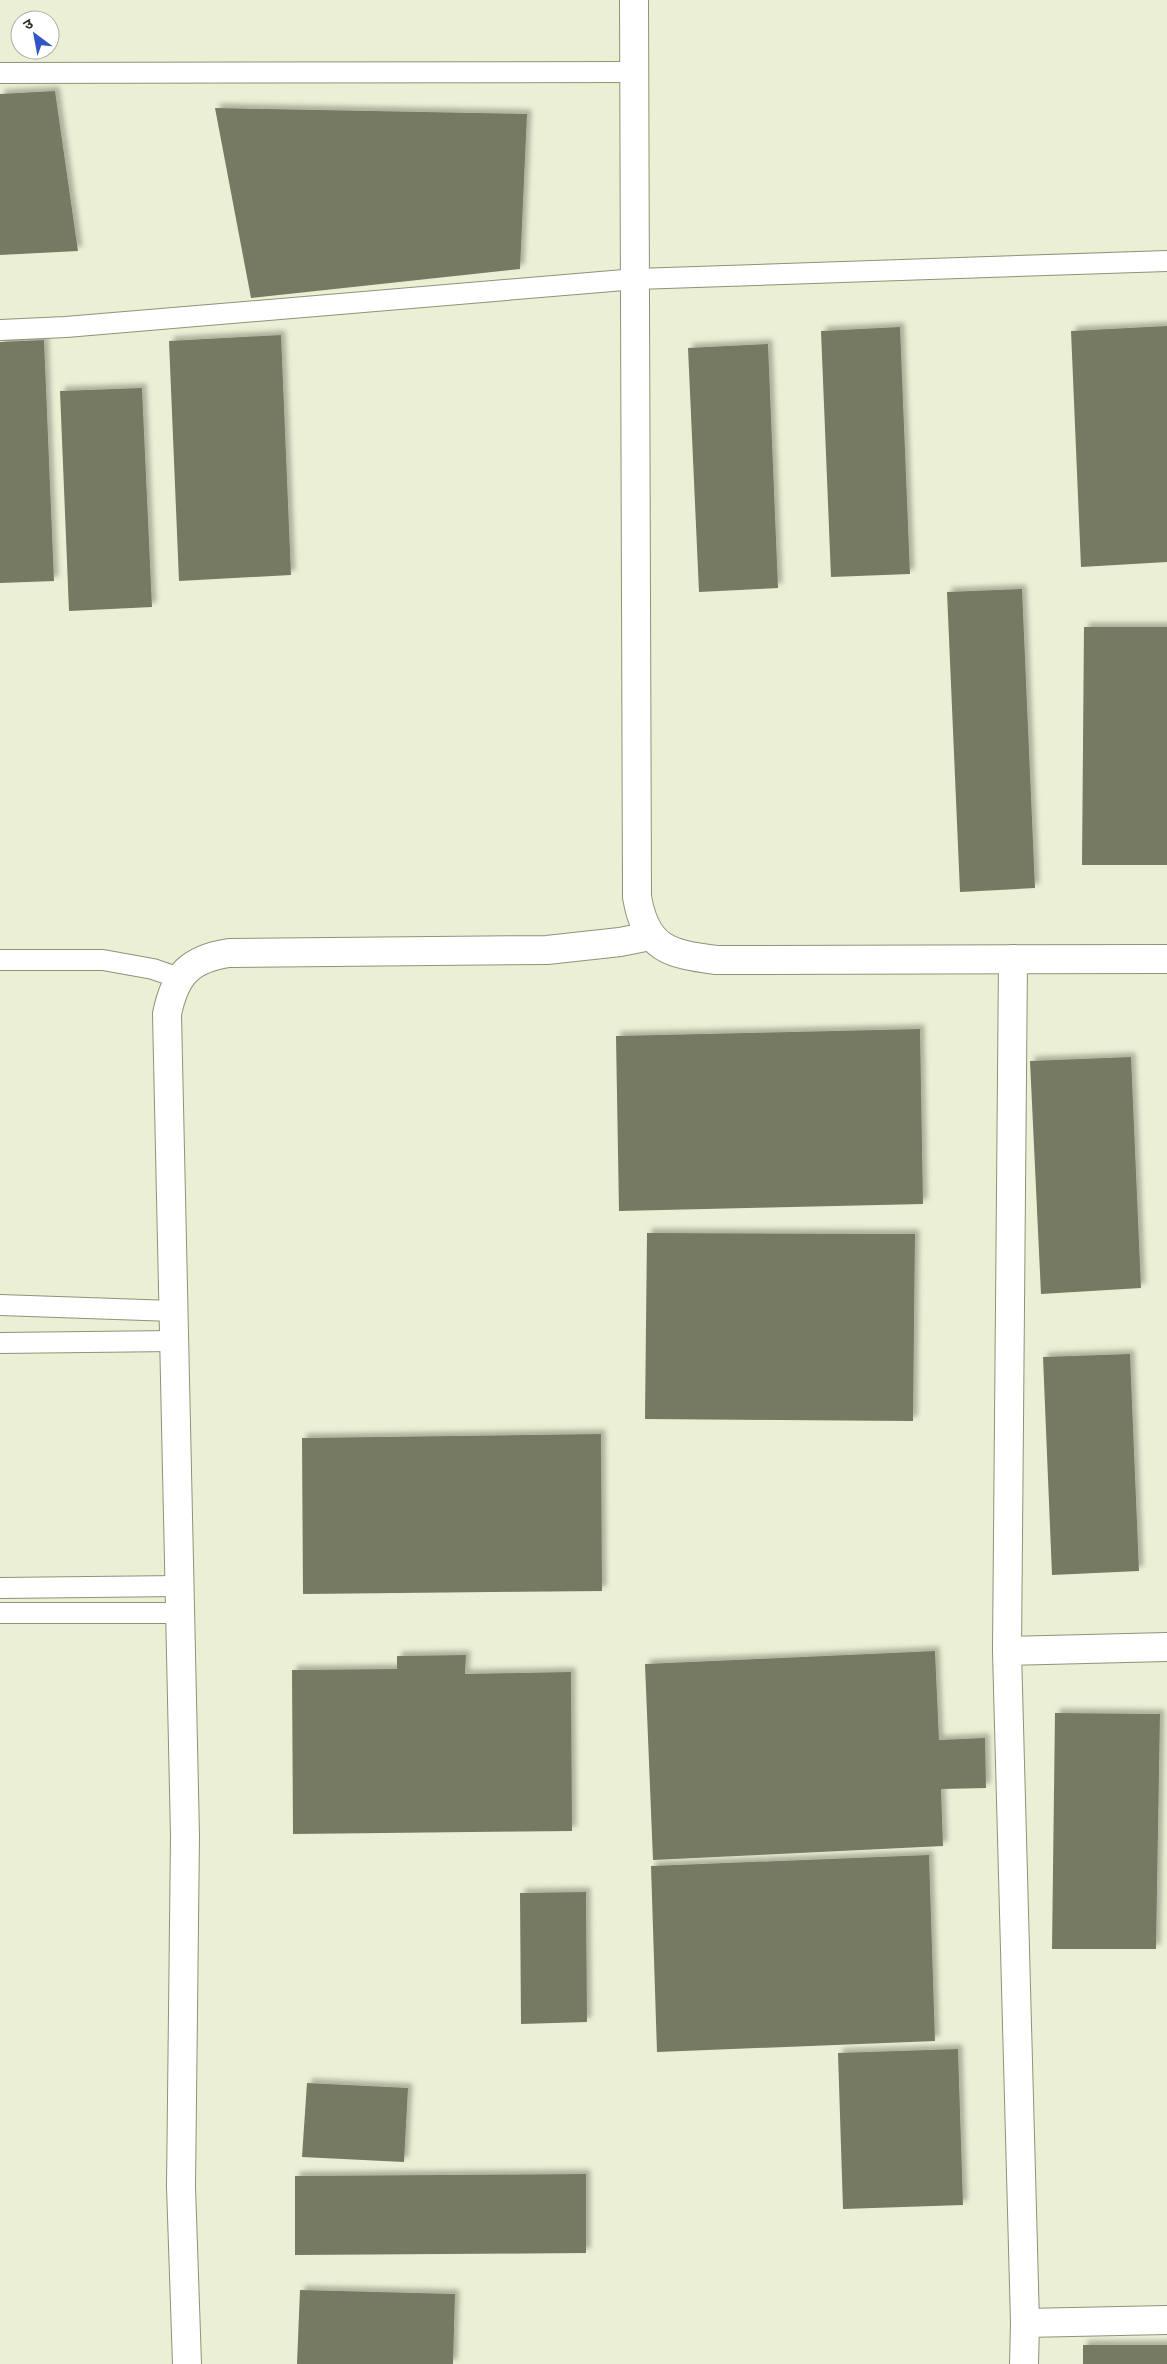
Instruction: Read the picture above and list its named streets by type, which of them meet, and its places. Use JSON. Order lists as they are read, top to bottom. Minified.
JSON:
{"north":"top left"}
